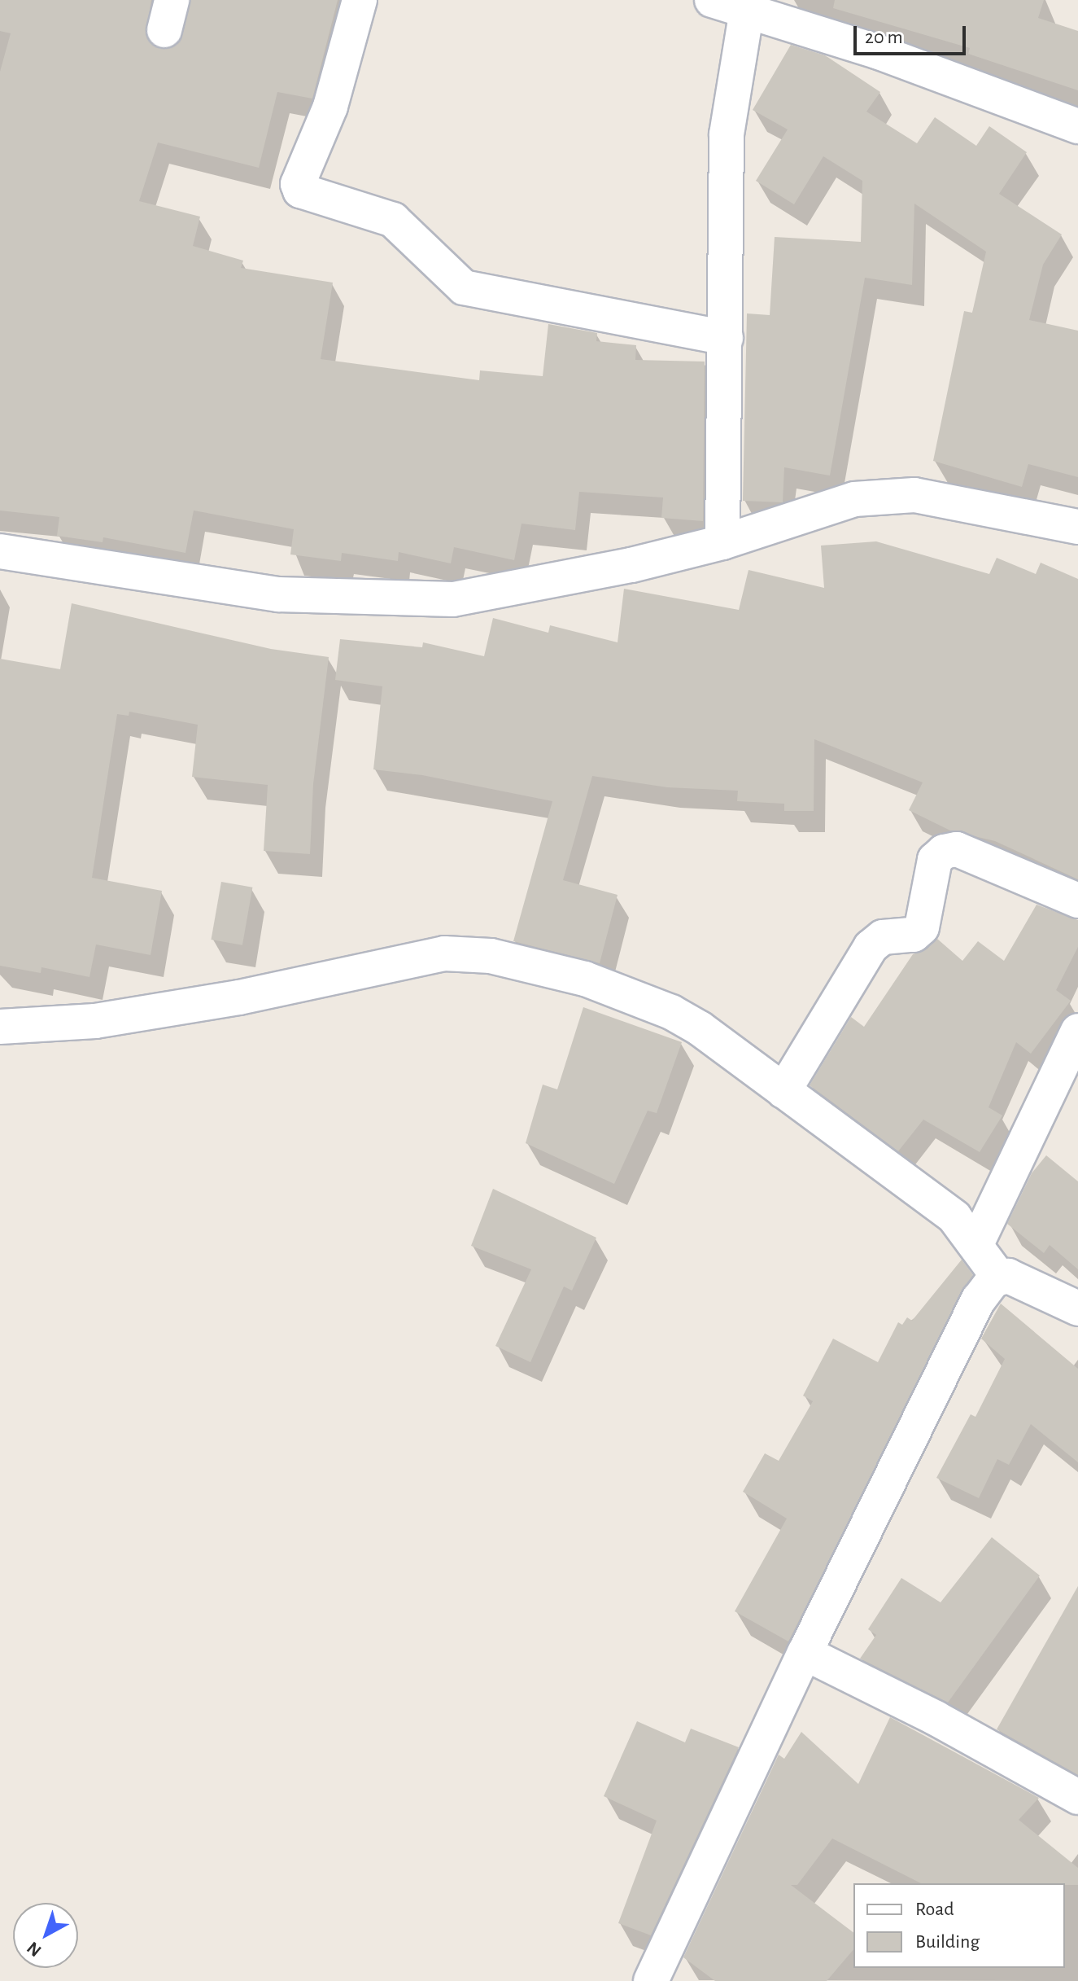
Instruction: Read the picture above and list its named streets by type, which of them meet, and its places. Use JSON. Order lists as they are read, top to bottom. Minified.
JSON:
{"legend":["Road","Building"],"scale_bar":"20 m","north":"bottom left"}
